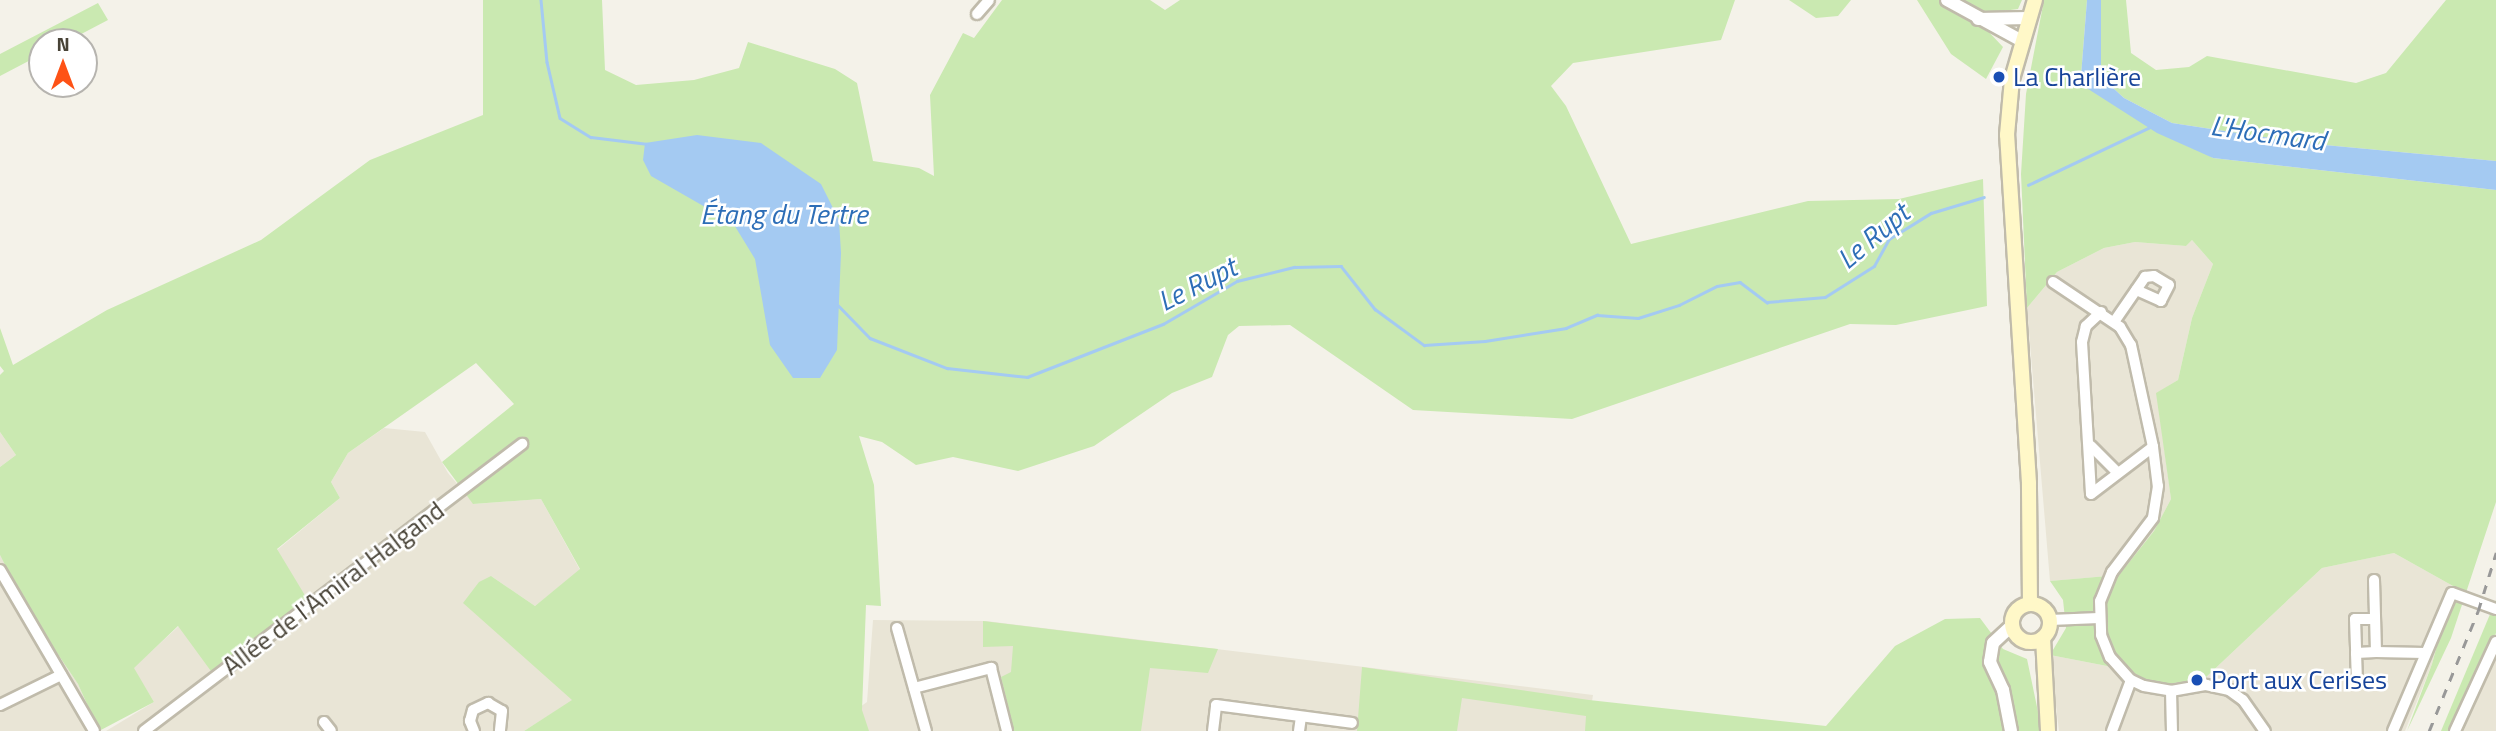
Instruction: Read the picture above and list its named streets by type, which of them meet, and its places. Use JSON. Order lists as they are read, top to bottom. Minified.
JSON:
{"streets":{"street":["Allée de l'Amiral Halgand"]},"water":["L'Hocmard","Étang du Tertre","Le Rupt"],"places":["La Charlière","Port aux Cerises"],"north":"top"}
